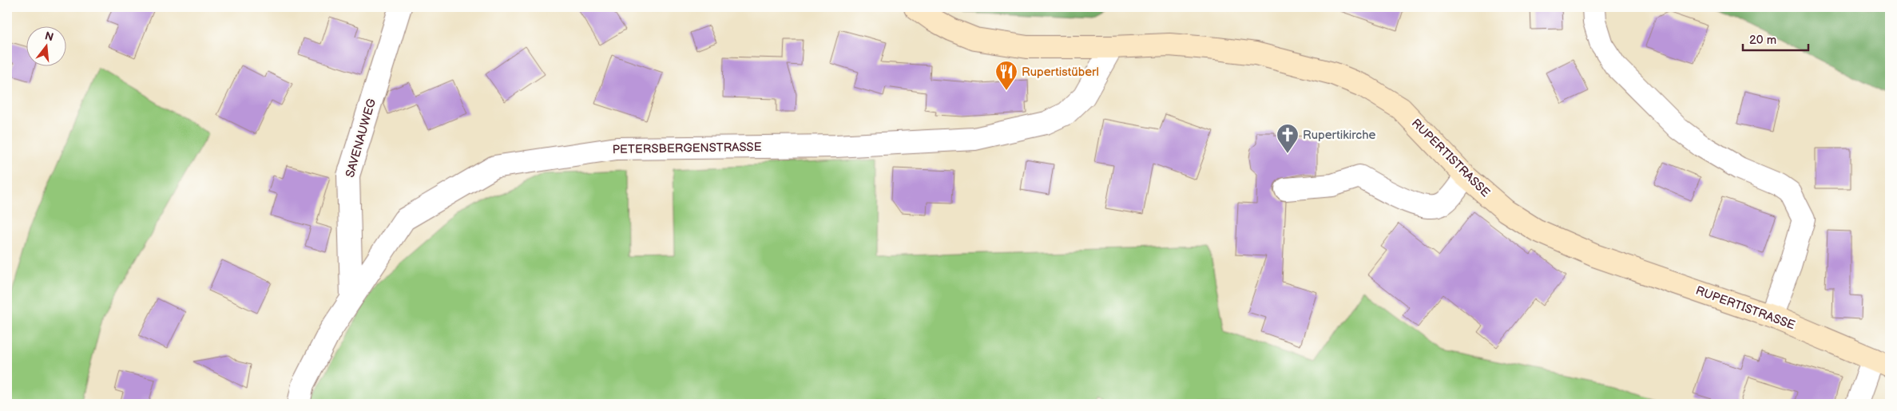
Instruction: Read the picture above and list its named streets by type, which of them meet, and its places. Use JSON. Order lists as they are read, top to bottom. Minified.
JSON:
{"streets":{"main road":["RUPERTISTRASSE"],"street":["SAVENAUWEG","PETERSBERGENSTRASSE"]},"crossings":[["SAVENAUWEG","PETERSBERGENSTRASSE"],["PETERSBERGENSTRASSE","RUPERTISTRASSE"]],"places":{"restaurant":["Rupertistüberl"],"church":["Rupertikirche"]},"scale_bar":"20 m","north":"top"}
